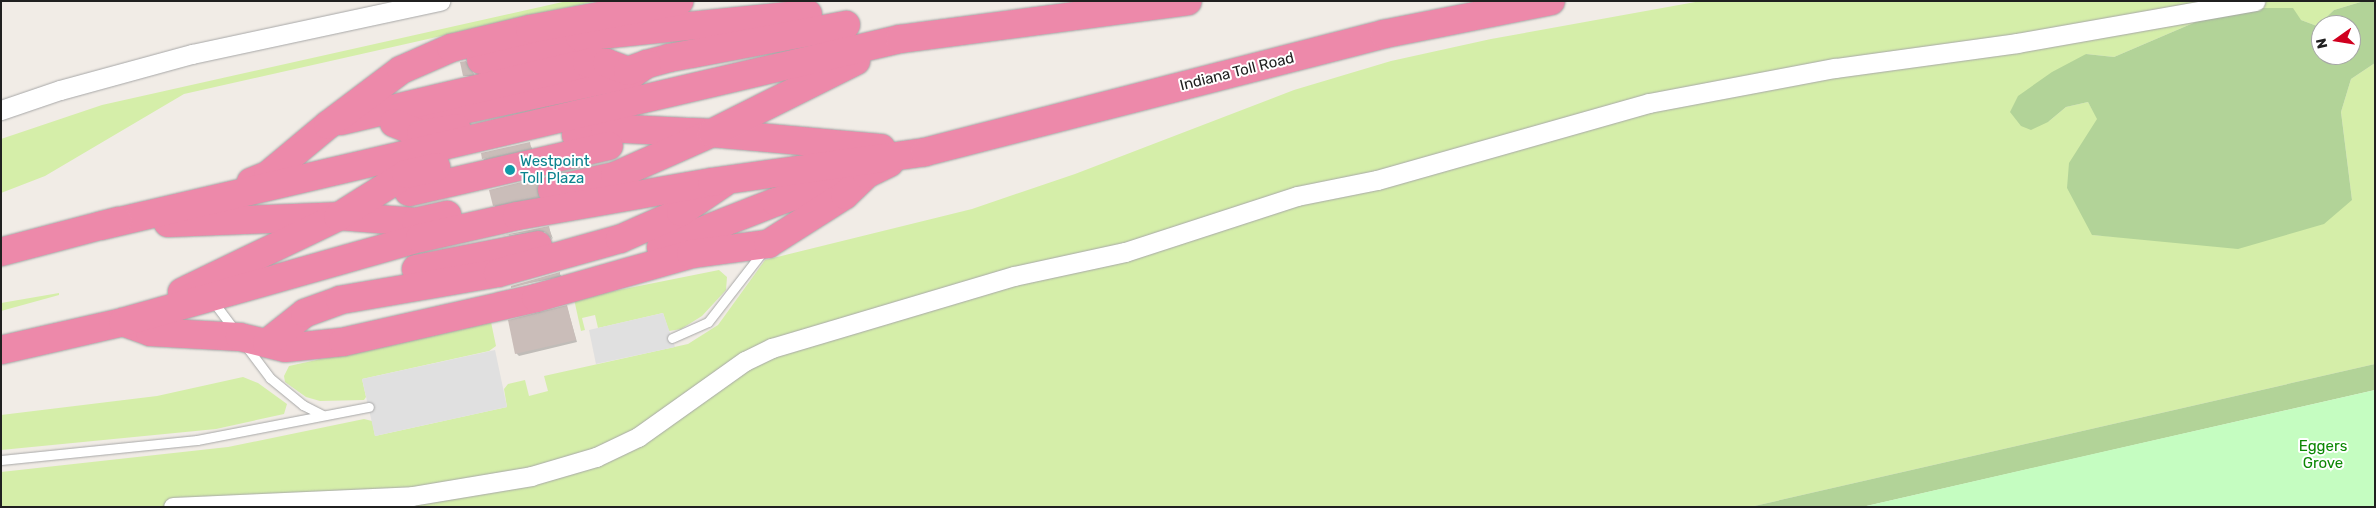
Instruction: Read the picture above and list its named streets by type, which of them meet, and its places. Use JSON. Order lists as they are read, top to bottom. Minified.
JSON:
{"streets":{"highway":["Indiana Toll Road"]},"parks":["Eggers Grove"],"places":["Westpoint Toll Plaza"],"north":"left"}
